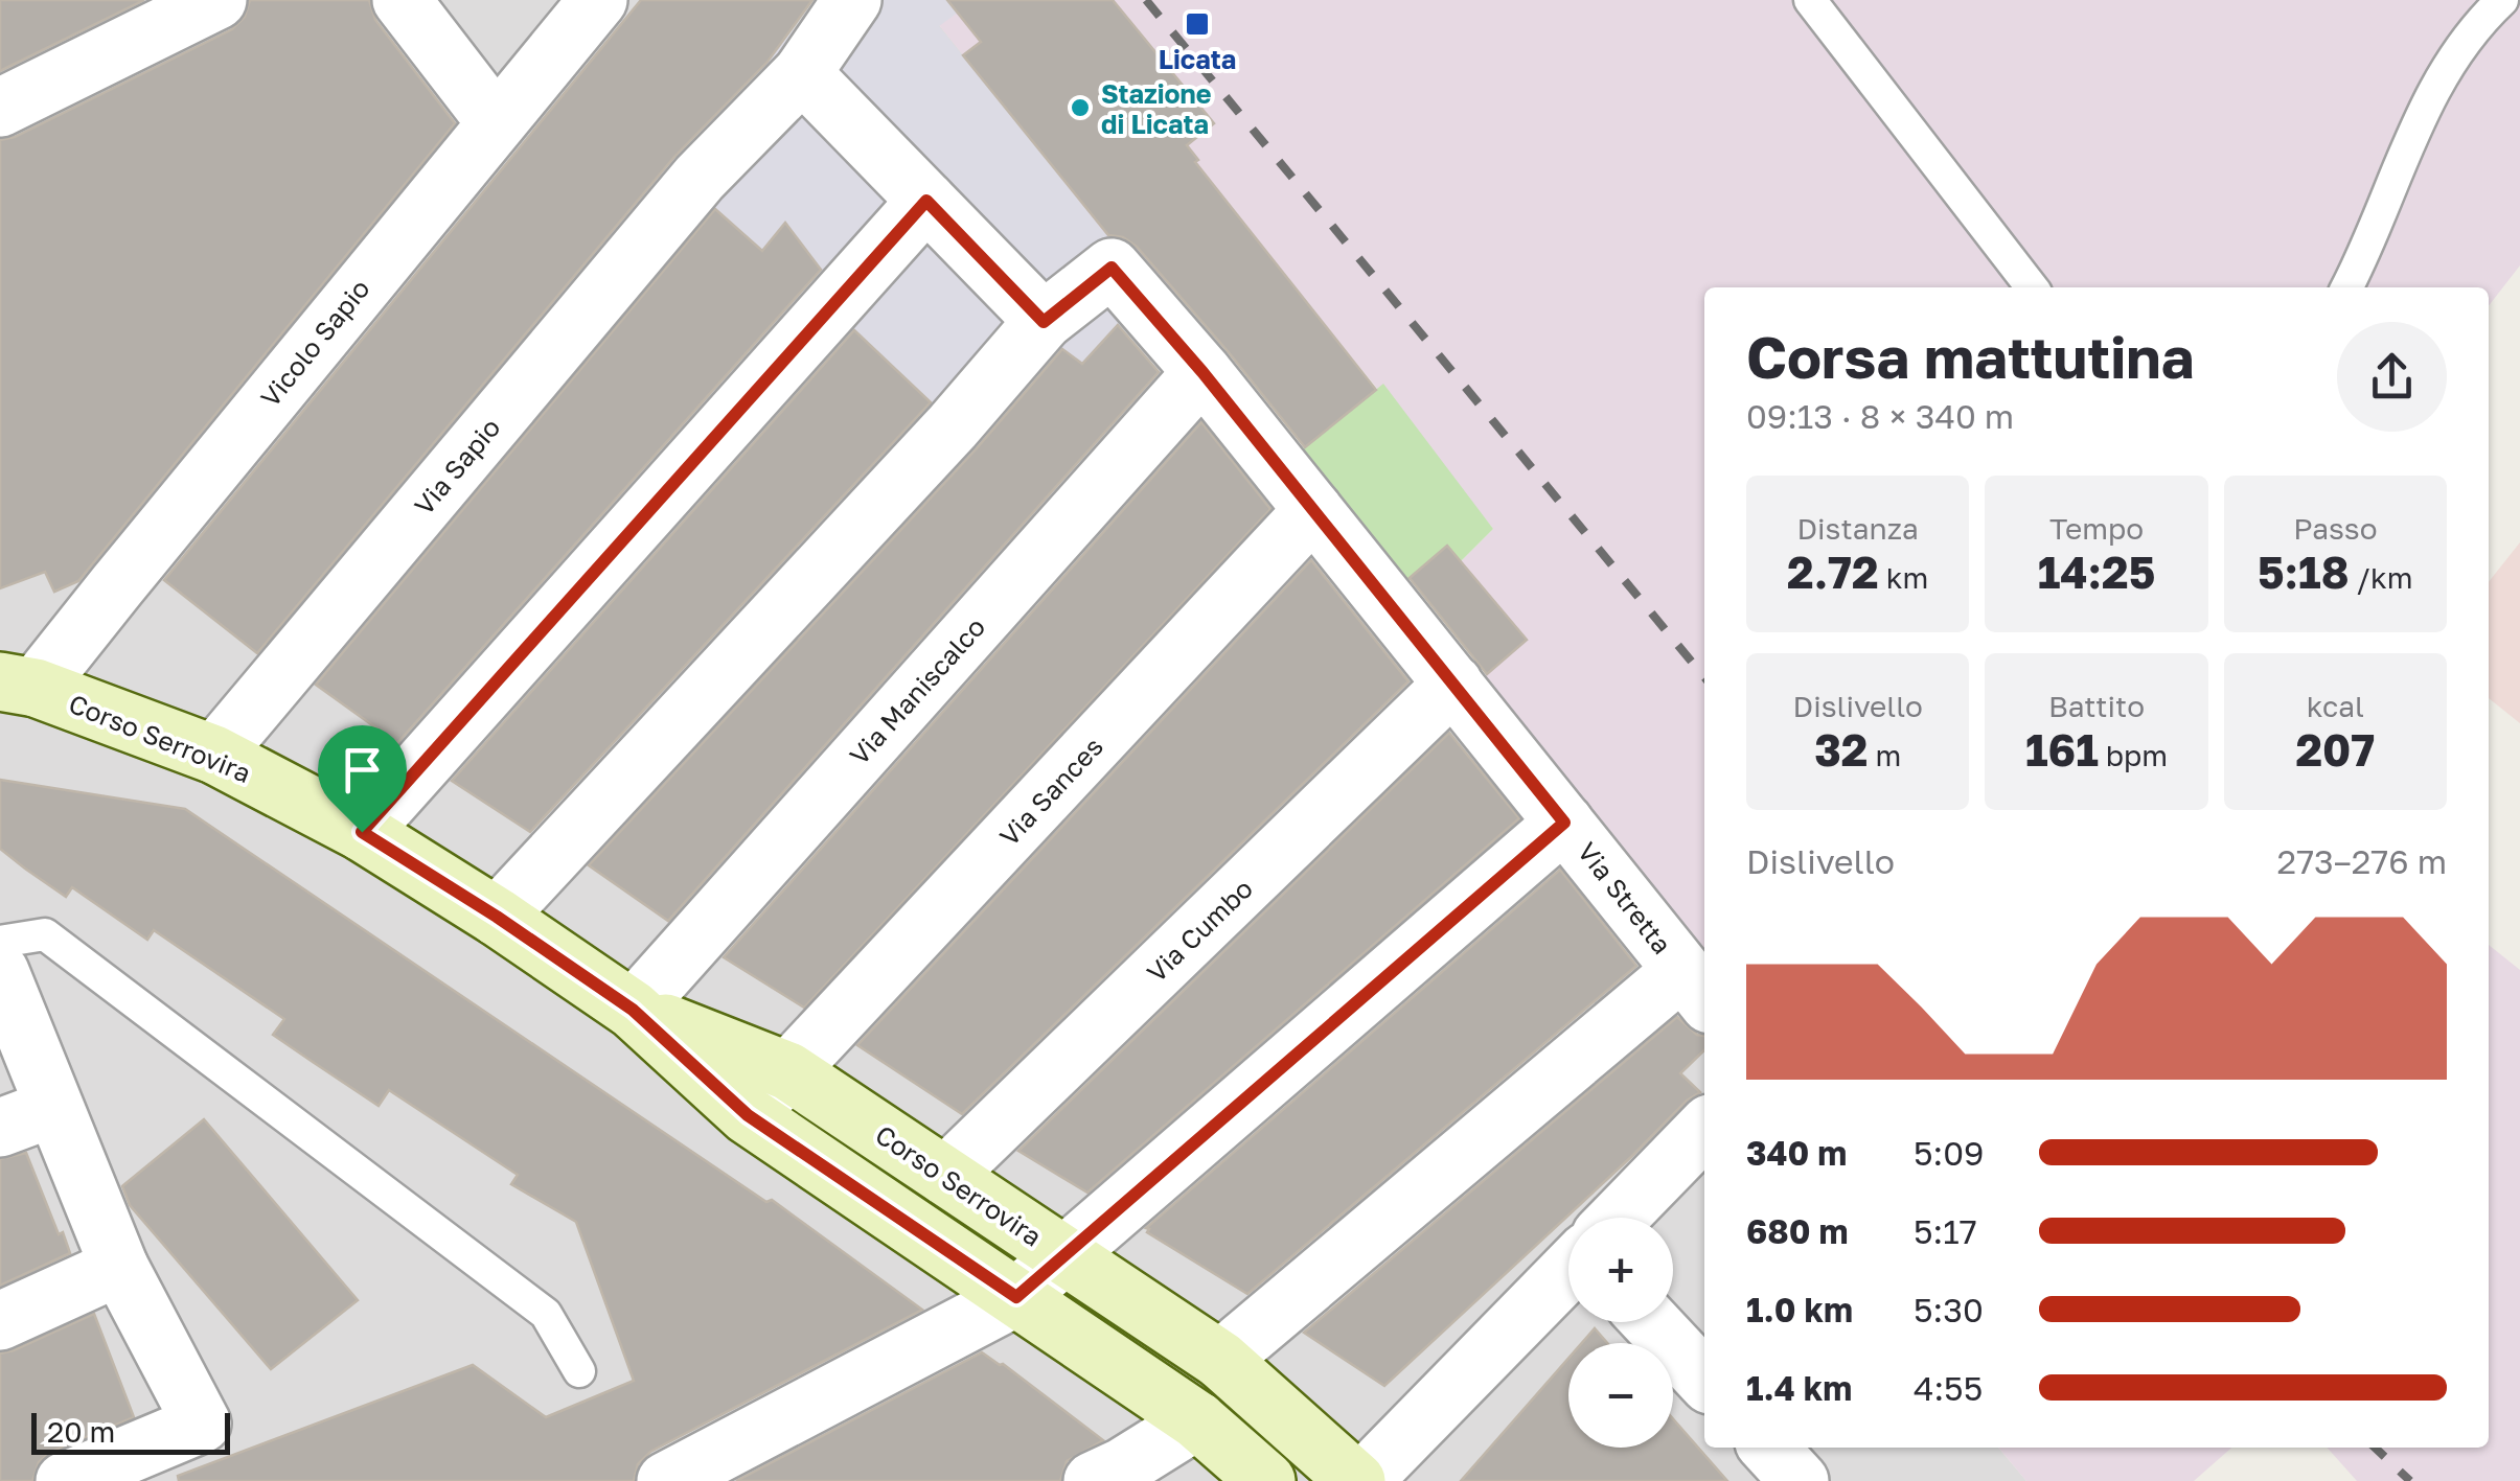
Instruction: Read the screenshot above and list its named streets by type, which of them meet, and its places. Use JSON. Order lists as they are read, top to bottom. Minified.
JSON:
{"streets":{"main road":["Corso Serrovira"],"street":["Vicolo Sapio","Via Sapio","Via Maniscalco","Via Sances","Via Stretta","Via Cumbo"]},"crossings":[["Vicolo Sapio","Corso Serrovira"],["Via Sapio","Corso Serrovira"],["Via Maniscalco","Corso Serrovira"],["Via Maniscalco","Via Stretta"],["Corso Serrovira","Via Sances"],["Corso Serrovira","Via Cumbo"],["Via Sances","Via Stretta"],["Via Stretta","Via Cumbo"]],"places":{"transit":["Licata"],"other":["Stazione di Licata"]},"scale_bar":"20 m","page":{"heading":["Corsa mattutina","09:13 · 8 × 340 m"],"stats":[["Distanza","2.72 km"],["Tempo","14:25"],["Passo","5:18 /km"],["Dislivello","32 m"],["Battito","161 bpm"],["kcal","207"]],"chart":["Dislivello","273–276 m"],"list":[{"name":"340 m","note":"5:09"},{"name":"680 m","note":"5:17"},{"name":"1.0 km","note":"5:30"},{"name":"1.4 km","note":"4:55"}],"map_buttons":["+","−"],"scale":"20 m"}}
